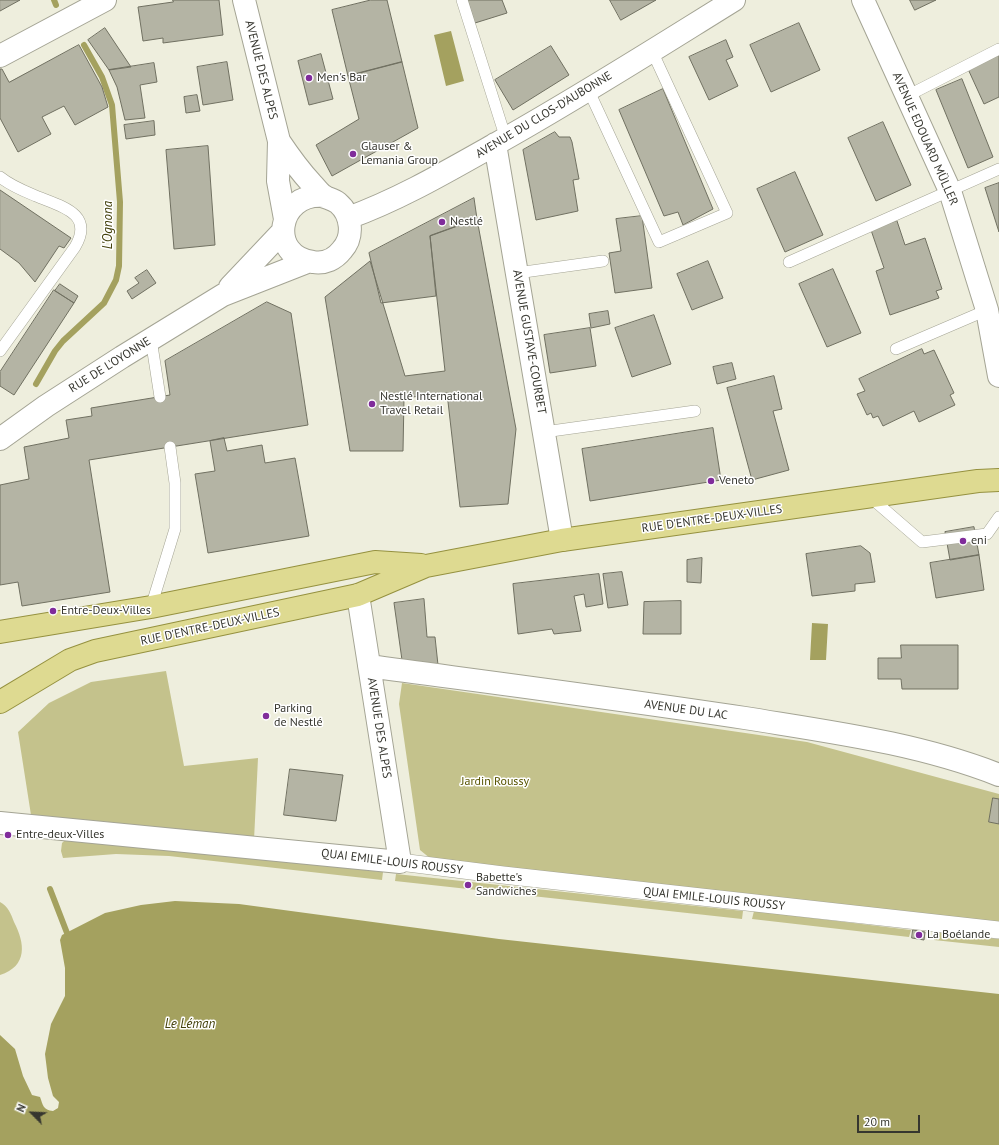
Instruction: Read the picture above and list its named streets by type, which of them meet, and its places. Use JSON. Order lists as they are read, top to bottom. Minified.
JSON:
{"streets":{"main road":["RUE D'ENTRE-DEUX-VILLES"],"street":["AVENUE DES ALPES","AVENUE DU CLOS-D'AUBONNE","AVENUE EDOUARD MÜLLER","AVENUE GUSTAVE-COURBET","RUE DE L'OYONNE","AVENUE DU LAC","QUAI EMILE-LOUIS ROUSSY"]},"crossings":[["AVENUE DES ALPES","AVENUE DU CLOS-D'AUBONNE"],["AVENUE DES ALPES","RUE DE L'OYONNE"],["AVENUE DES ALPES","RUE D'ENTRE-DEUX-VILLES"],["AVENUE DES ALPES","AVENUE DU LAC"],["AVENUE DES ALPES","QUAI EMILE-LOUIS ROUSSY"],["AVENUE DU CLOS-D'AUBONNE","AVENUE GUSTAVE-COURBET"],["AVENUE DU CLOS-D'AUBONNE","RUE DE L'OYONNE"],["AVENUE GUSTAVE-COURBET","RUE D'ENTRE-DEUX-VILLES"]],"water":["L'Ognona","Le Léman"],"parks":["Jardin Roussy"],"places":["Men's Bar","Glauser & Lemania Group","Nestlé","Nestlé International Travel Retail","Veneto","eni","Entre-Deux-Villes","Parking de Nestlé","Entre-deux-Villes","Babette's Sandwiches","La Boélande"],"scale_bar":"20 m","north":"top left"}
